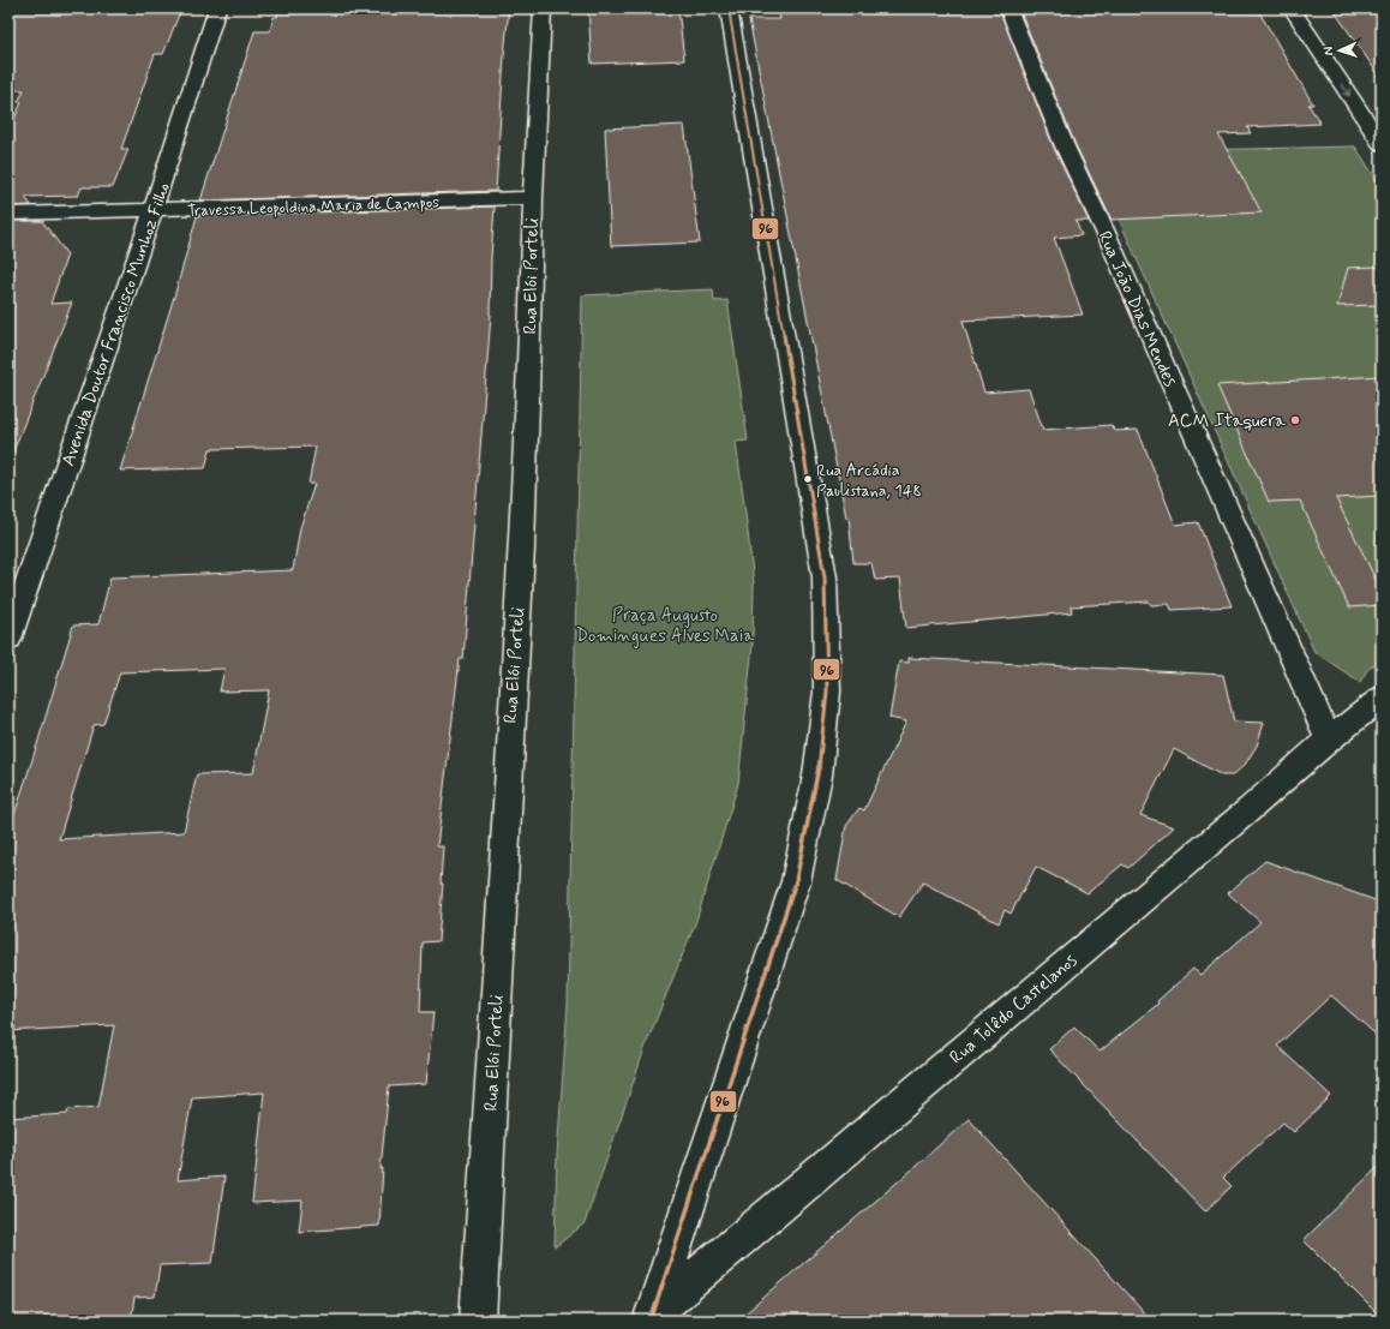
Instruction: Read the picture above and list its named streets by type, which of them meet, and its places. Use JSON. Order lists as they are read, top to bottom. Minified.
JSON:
{"streets":{"street":["Travessa Leopoldina Maria de Campos","Rua Elói Porteli","Rua João Dias Mendes","Avenida Doutor Francisco Munhoz Filho","Rua Tolêdo Castelanos"]},"crossings":[["Travessa Leopoldina Maria de Campos","Rua Elói Porteli"],["Travessa Leopoldina Maria de Campos","Avenida Doutor Francisco Munhoz Filho"],["Rua João Dias Mendes","Rua Tolêdo Castelanos"]],"parks":["Praça Augusto Domingues Alves Maia"],"places":["ACM Itaquera","Rua Arcádia Paulistana, 148"],"lines":["transit line 96"],"north":"left"}
